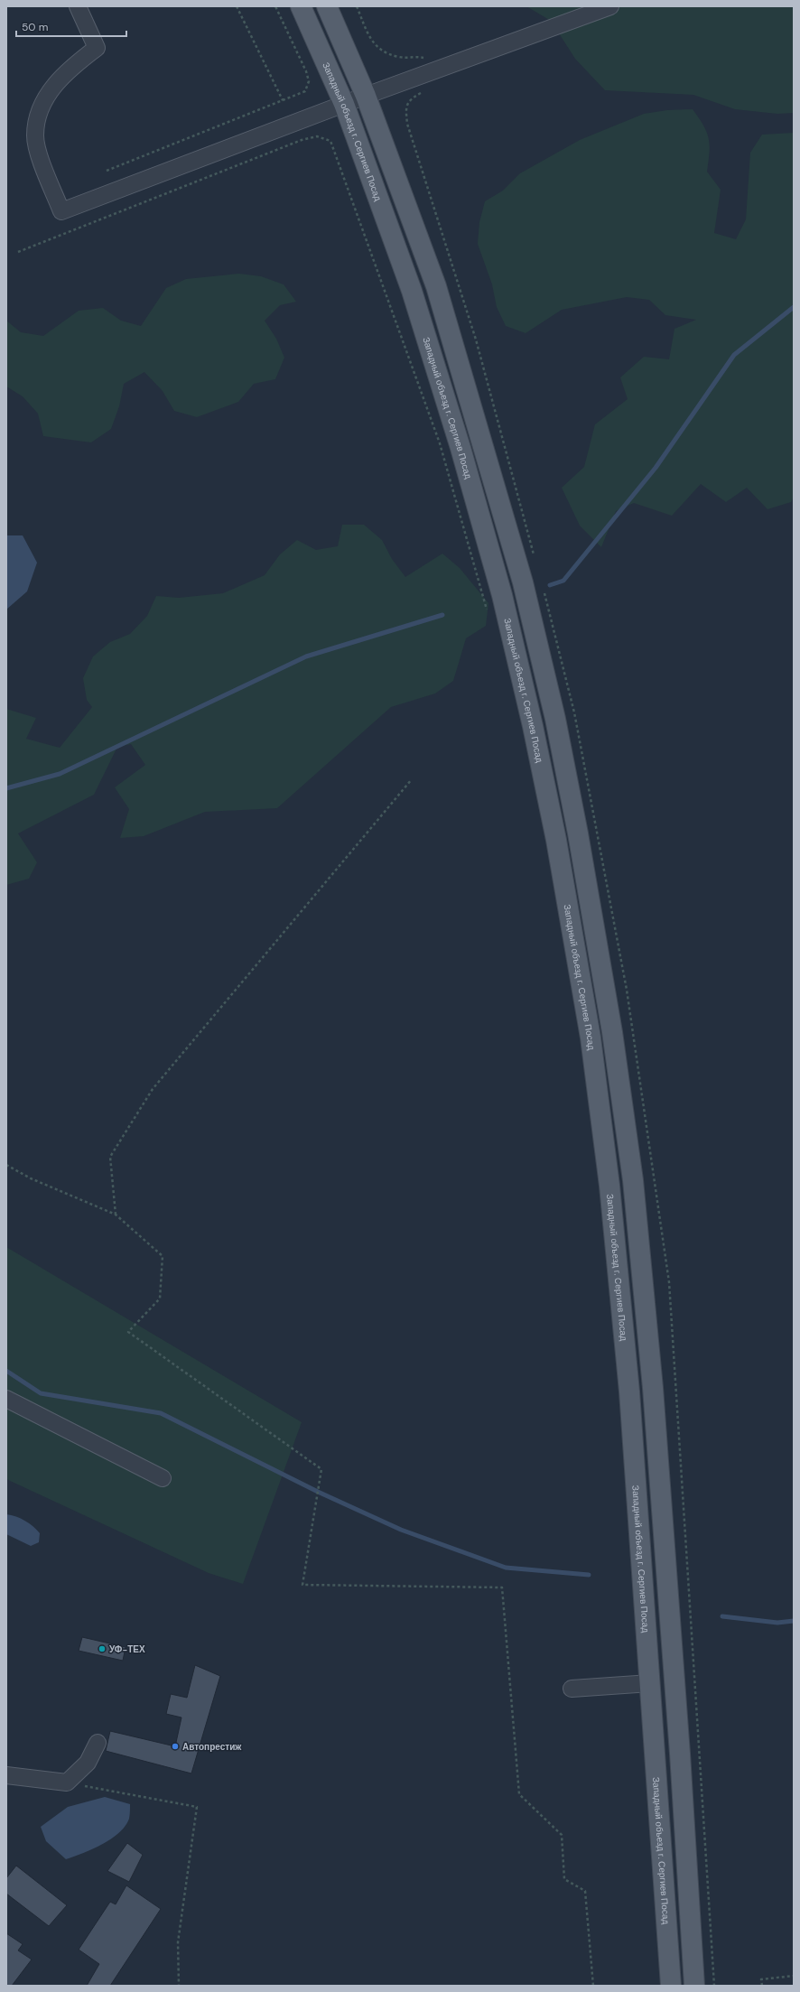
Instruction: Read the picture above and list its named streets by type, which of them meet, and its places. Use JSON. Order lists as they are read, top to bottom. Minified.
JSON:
{"streets":{"main road":["Западный объезд г. Сергиев Посад"]},"places":["УФ-ТЕХ","Автопрестиж"],"scale_bar":"50 m"}
